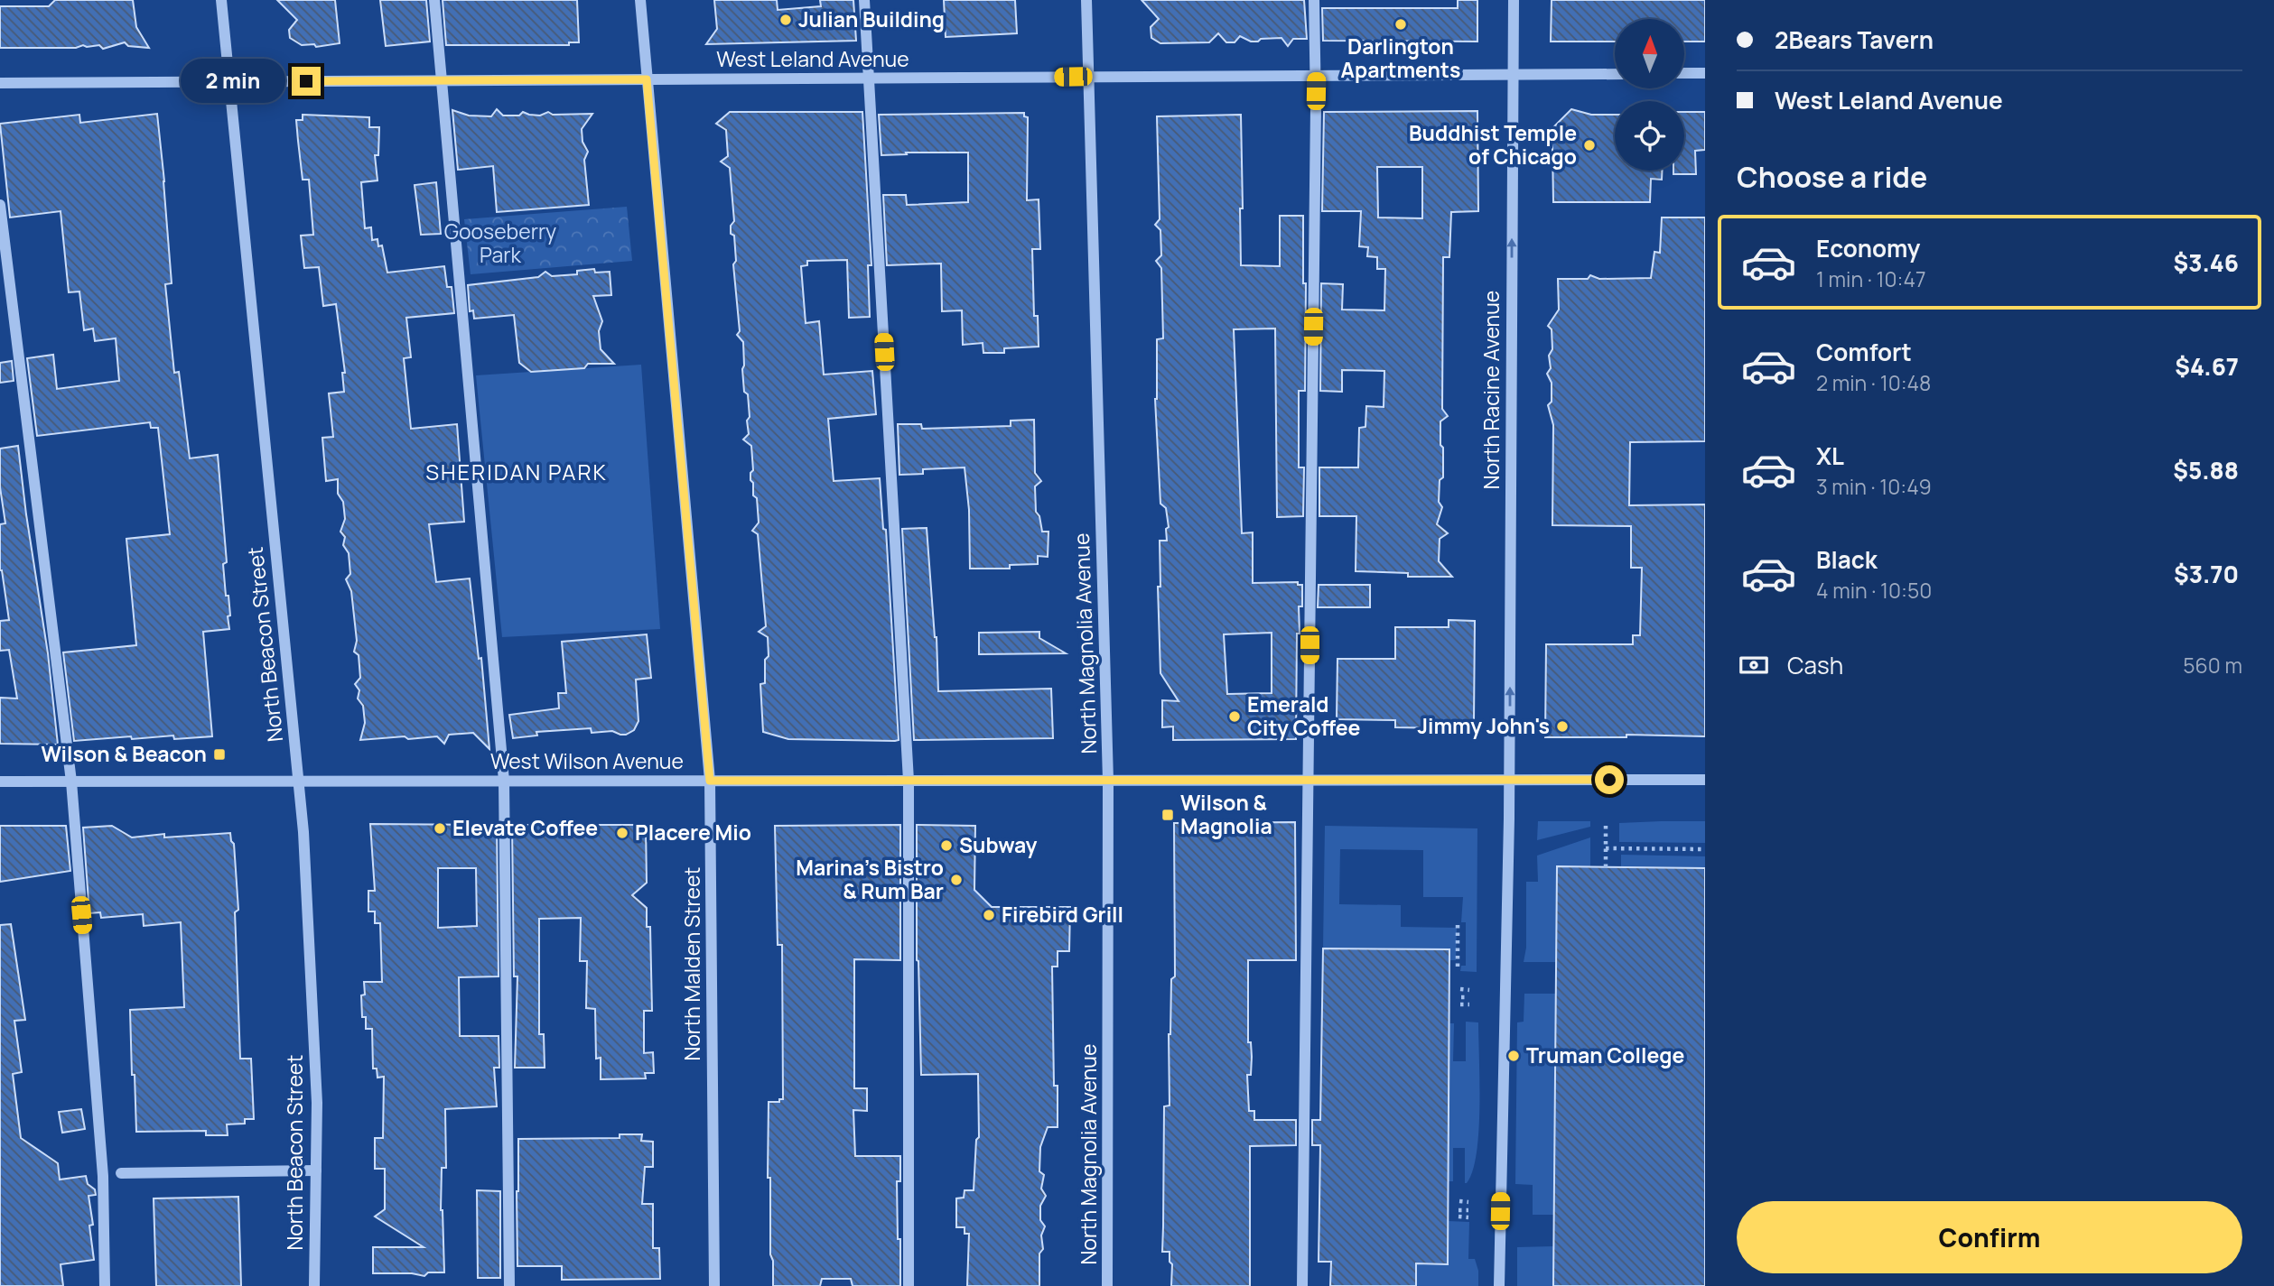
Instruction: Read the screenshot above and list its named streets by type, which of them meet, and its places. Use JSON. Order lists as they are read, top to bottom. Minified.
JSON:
{"streets":{"street":["West Leland Avenue","North Racine Avenue","North Magnolia Avenue","North Beacon Street","West Wilson Avenue","North Malden Street"]},"crossings":[["West Leland Avenue","North Racine Avenue"],["West Leland Avenue","North Magnolia Avenue"],["West Leland Avenue","North Beacon Street"],["West Leland Avenue","North Malden Street"],["North Racine Avenue","West Wilson Avenue"],["North Magnolia Avenue","West Wilson Avenue"],["North Beacon Street","West Wilson Avenue"],["West Wilson Avenue","North Malden Street"]],"one_way":["North Racine Avenue"],"districts":["SHERIDAN PARK"],"parks":["Gooseberry Park"],"places":{"other":["Julian Building","Darlington Apartments","Buddhist Temple of Chicago","Emerald City Coffee","Jimmy John's","Elevate Coffee","Placere Mio","Subway","Marina's Bistro & Rum Bar","Firebird Grill","Truman College"],"transit":["Wilson & Beacon","Wilson & Magnolia"]},"north":"top","page":{"banner":["2Bears Tavern","West Leland Avenue"],"bubble":"2 min","heading":"Choose a ride","list":[{"name":"Economy","note":"1 min · 10:47","value":"$3.46"},{"name":"Comfort","note":"2 min · 10:48","value":"$4.67"},{"name":"XL","note":"3 min · 10:49","value":"$5.88"},{"name":"Black","note":"4 min · 10:50","value":"$3.70"}],"pay":["Cash","560 m"],"buttons":"Confirm"}}
